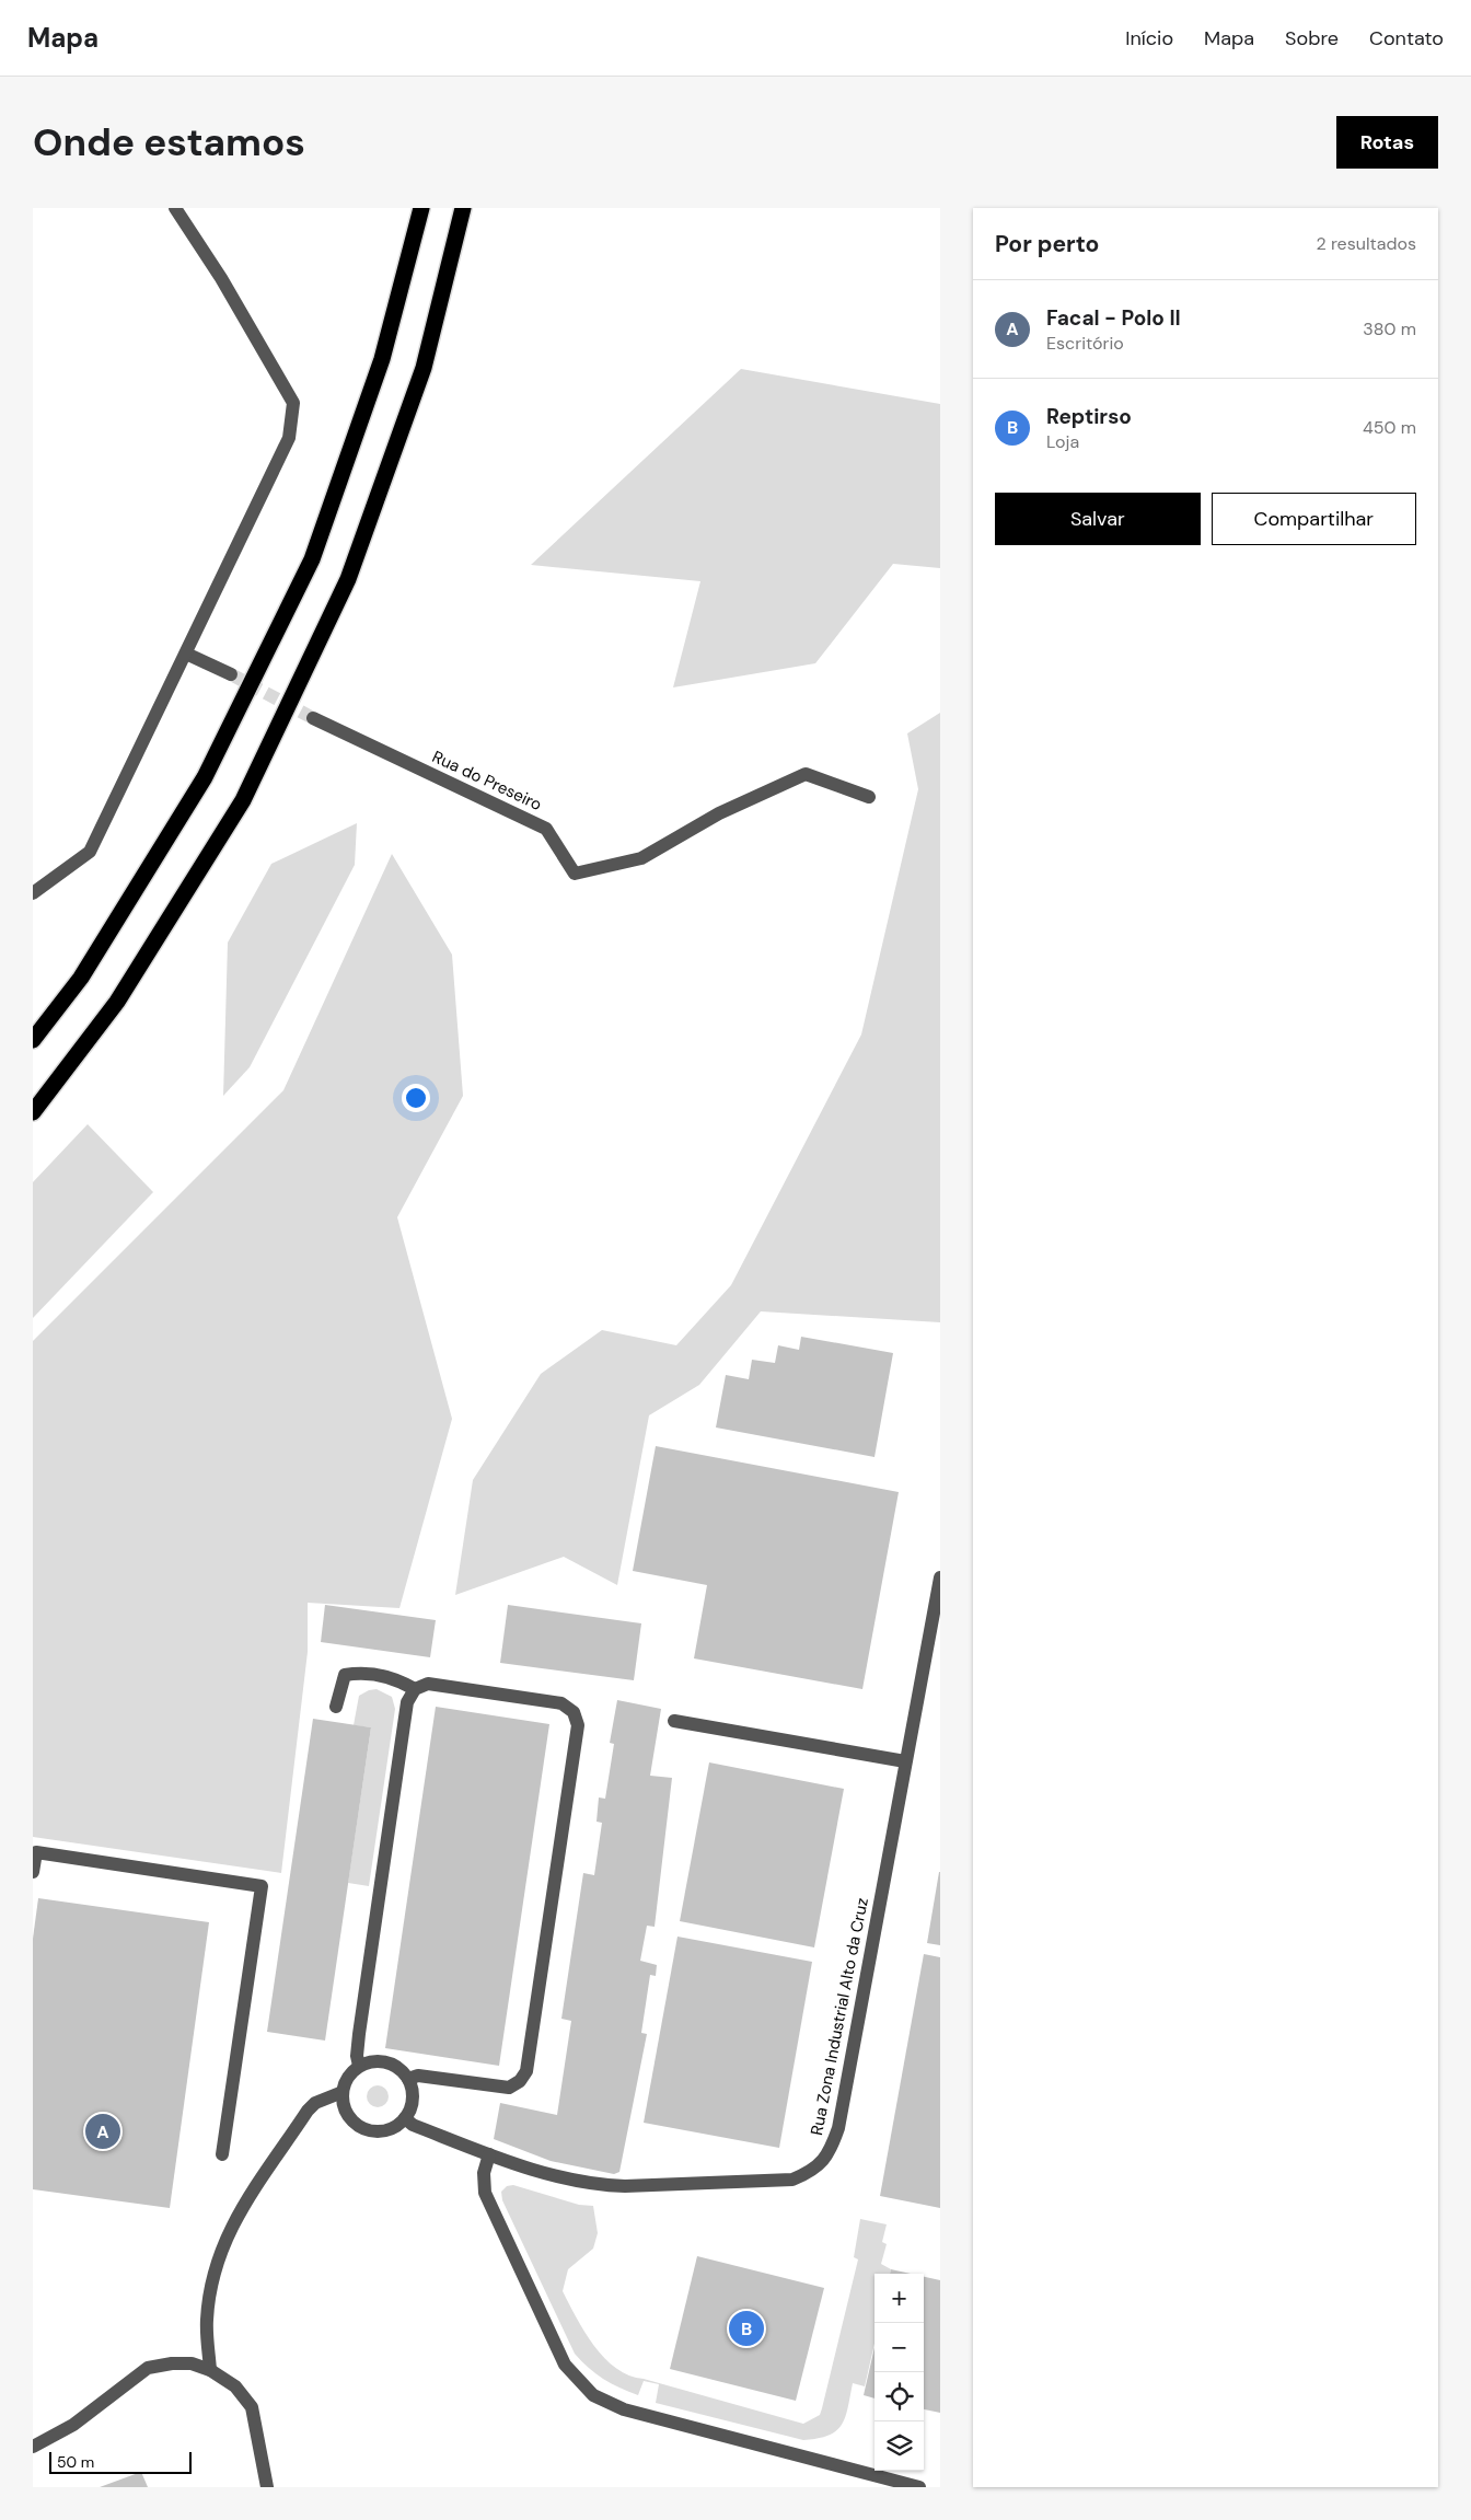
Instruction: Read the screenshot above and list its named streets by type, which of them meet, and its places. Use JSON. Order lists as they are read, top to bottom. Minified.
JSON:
{"streets":{"street":["Rua do Preseiro","Rua Zona Industrial Alto da Cruz"]},"scale_bar":"50 m","page":{"header":"Mapa","nav":["Início","Mapa","Sobre","Contato"],"buttons":["Rotas",["Salvar","Compartilhar"]],"title":"Onde estamos","heading":["Por perto","2 resultados"],"list":[{"mark":"A","name":"Facal - Polo II","note":"Escritório","value":"380 m"},{"mark":"B","name":"Reptirso","note":"Loja","value":"450 m"}],"pins":["A","B"],"map_buttons":["+","−"],"scale":"50 m"}}
